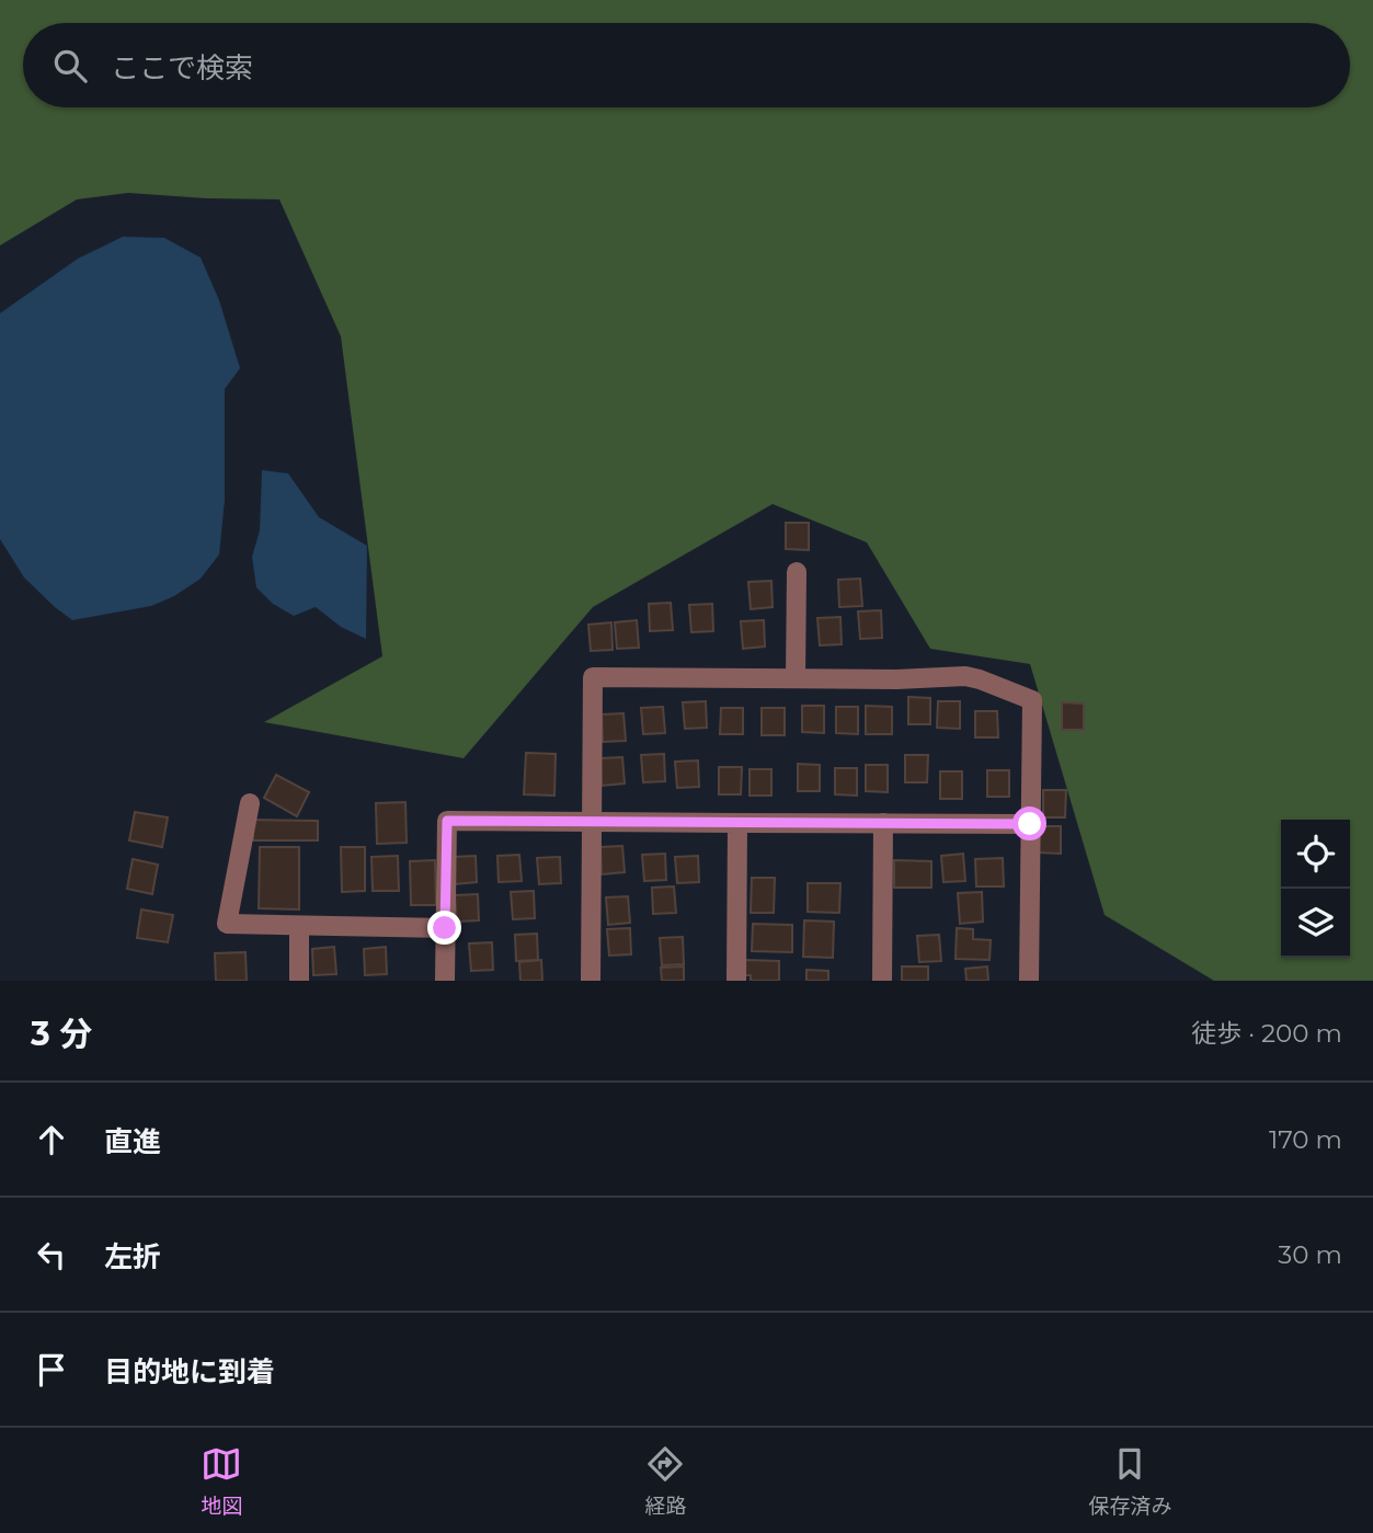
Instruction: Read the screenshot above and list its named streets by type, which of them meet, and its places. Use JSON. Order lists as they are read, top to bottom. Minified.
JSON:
{"page":{"search":"ここで検索","heading":["3 分","徒歩 · 200 m"],"list":[["直進","170 m"],["左折","30 m"],"目的地に到着"],"nav":["地図","経路","保存済み"]}}
